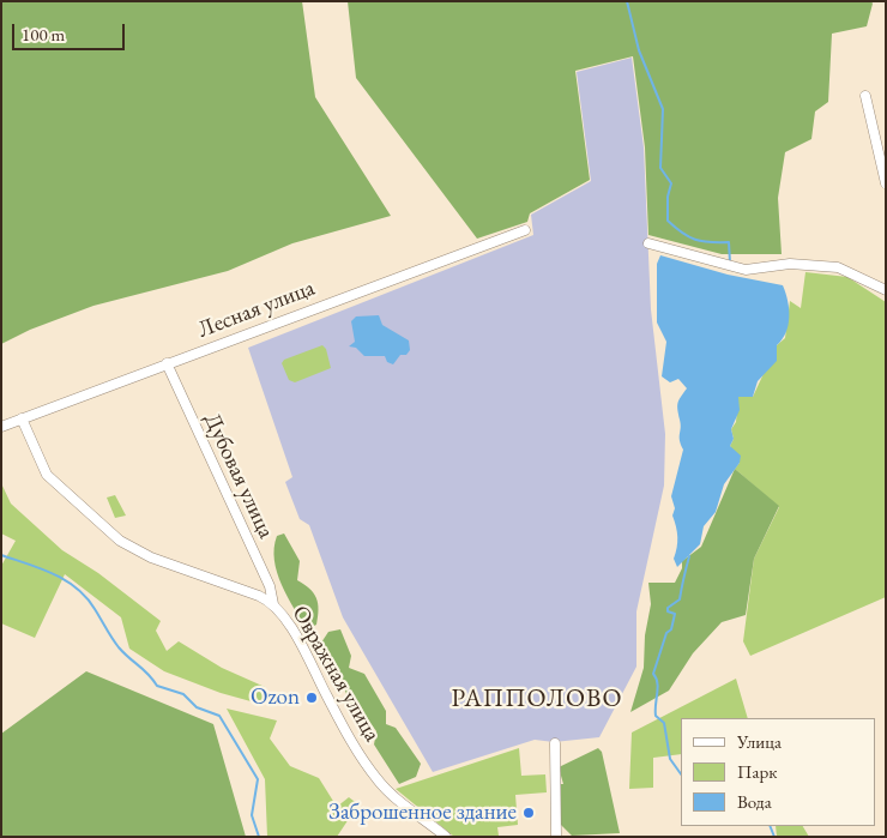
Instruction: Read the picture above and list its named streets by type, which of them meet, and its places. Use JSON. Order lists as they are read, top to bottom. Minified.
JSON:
{"streets":{"street":["Лесная улица","Дубовая улица","Овражная улица"]},"crossings":[["Лесная улица","Дубовая улица"],["Лесная улица","Овражная улица"],["Дубовая улица","Овражная улица"]],"districts":["РАППОЛОВО"],"places":["Ozon","Заброшенное здание"],"legend":["Улица","Парк","Вода"],"scale_bar":"100 m"}
